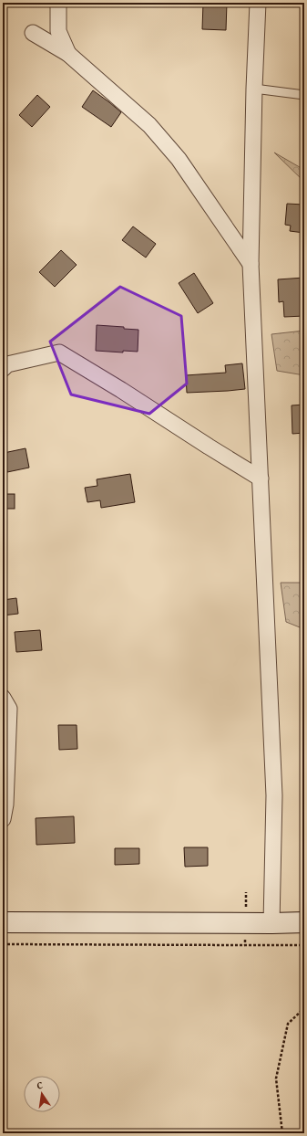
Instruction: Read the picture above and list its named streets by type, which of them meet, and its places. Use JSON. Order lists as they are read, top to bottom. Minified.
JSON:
{"north":"top"}
